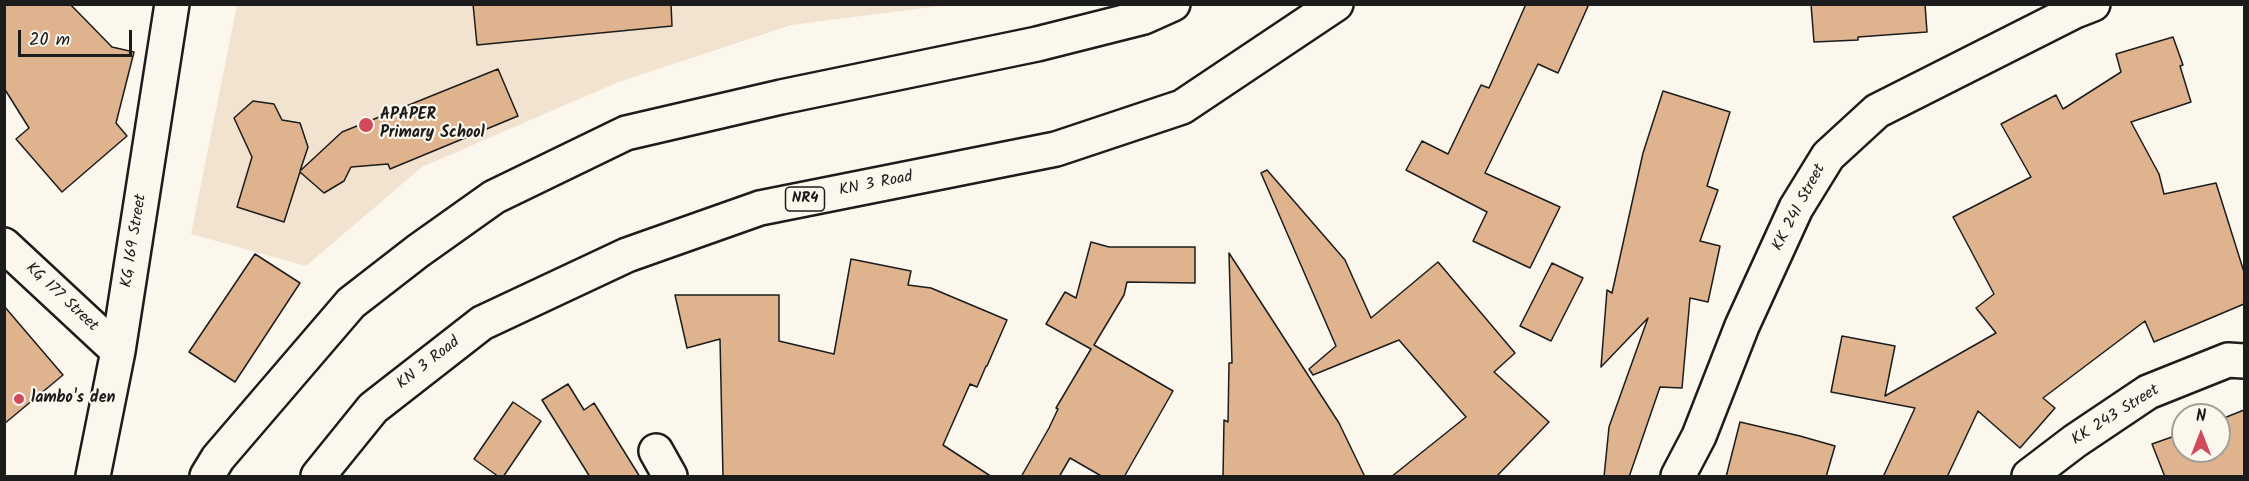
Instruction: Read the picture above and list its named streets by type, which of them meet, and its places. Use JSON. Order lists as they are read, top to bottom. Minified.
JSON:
{"streets":{"main road":["KN 3 Road","NR4","KK 241 Street","KG 169 Street","KG 177 Street","KK 243 Street"]},"crossings":[["KG 169 Street","KG 177 Street"]],"places":["APAPER Primary School","lambo's den"],"scale_bar":"20 m","north":"top"}
